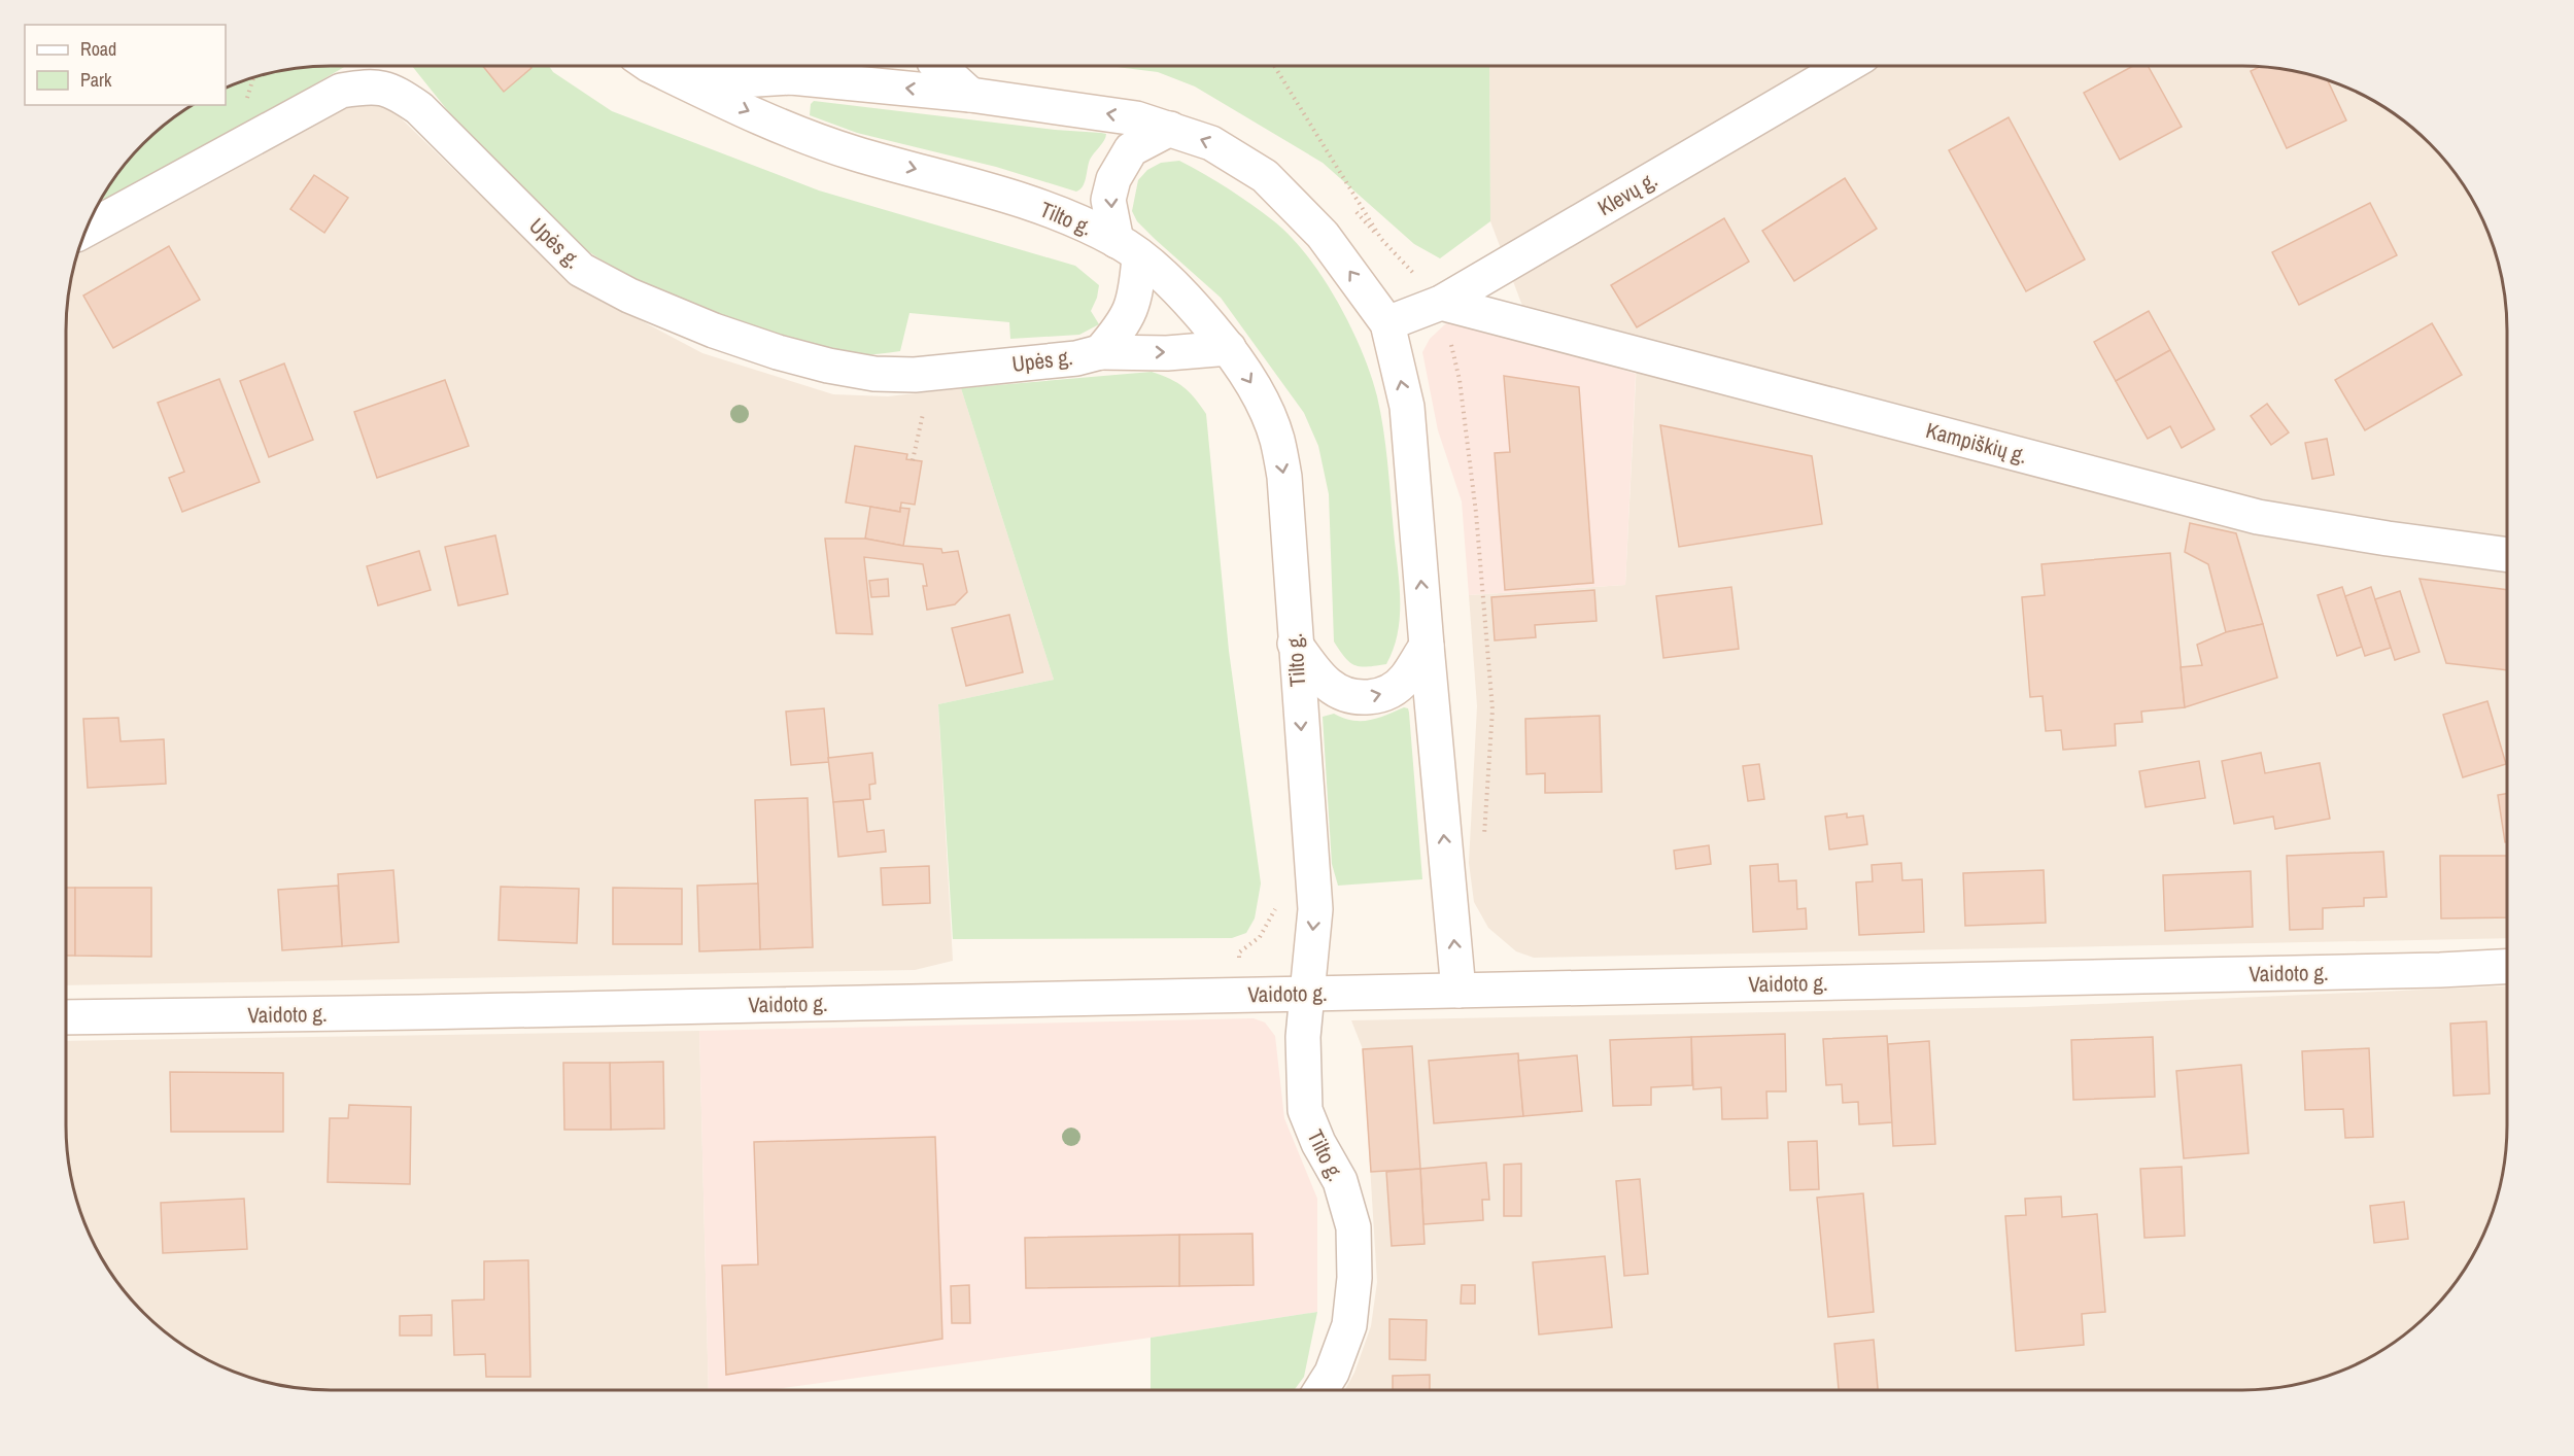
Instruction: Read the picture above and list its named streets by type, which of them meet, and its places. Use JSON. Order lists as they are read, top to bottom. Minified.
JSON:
{"streets":{"main road":["Klevų g.","Tilto g.","Upės g.","Kampiškių g.","Vaidoto g."]},"crossings":[["Klevų g.","Kampiškių g."],["Tilto g.","Upės g."],["Tilto g.","Vaidoto g."]],"one_way":["Tilto g."],"legend":["Road","Park"]}
